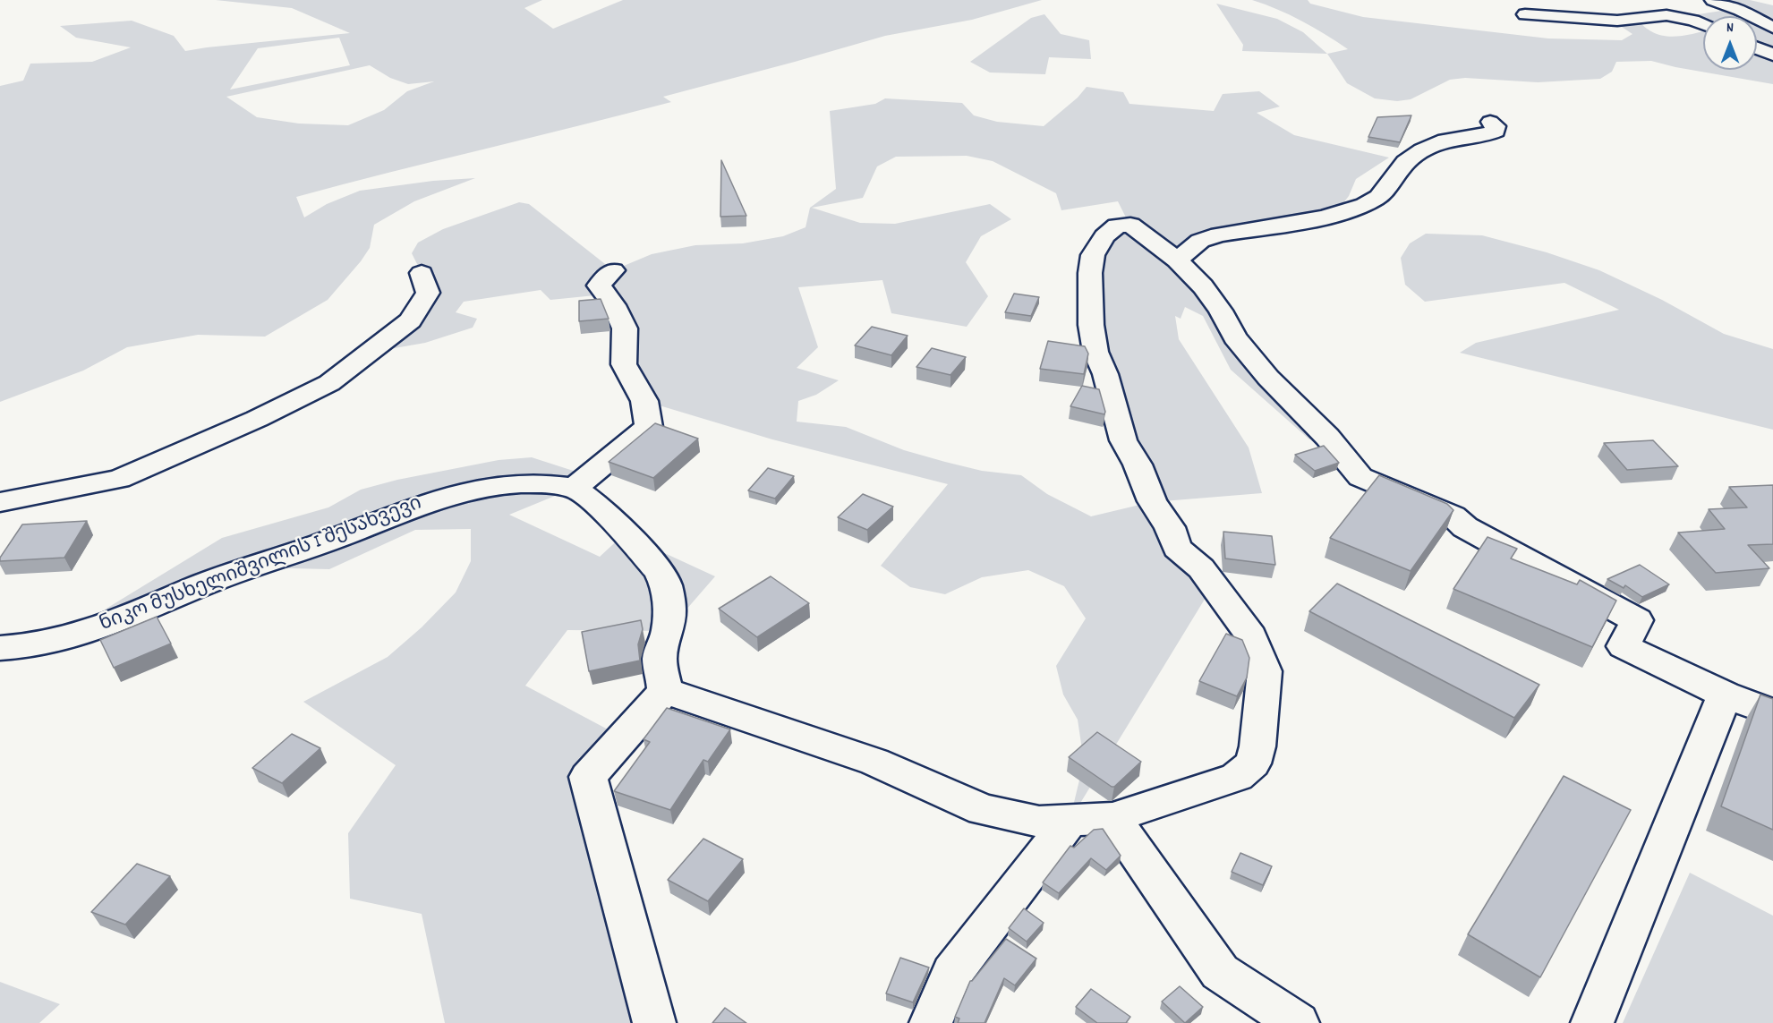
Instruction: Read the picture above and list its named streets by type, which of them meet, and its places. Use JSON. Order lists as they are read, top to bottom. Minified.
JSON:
{"streets":{"street":["ნიკო მუსხელიშვილის I შესახვევი"]},"north":"top"}
